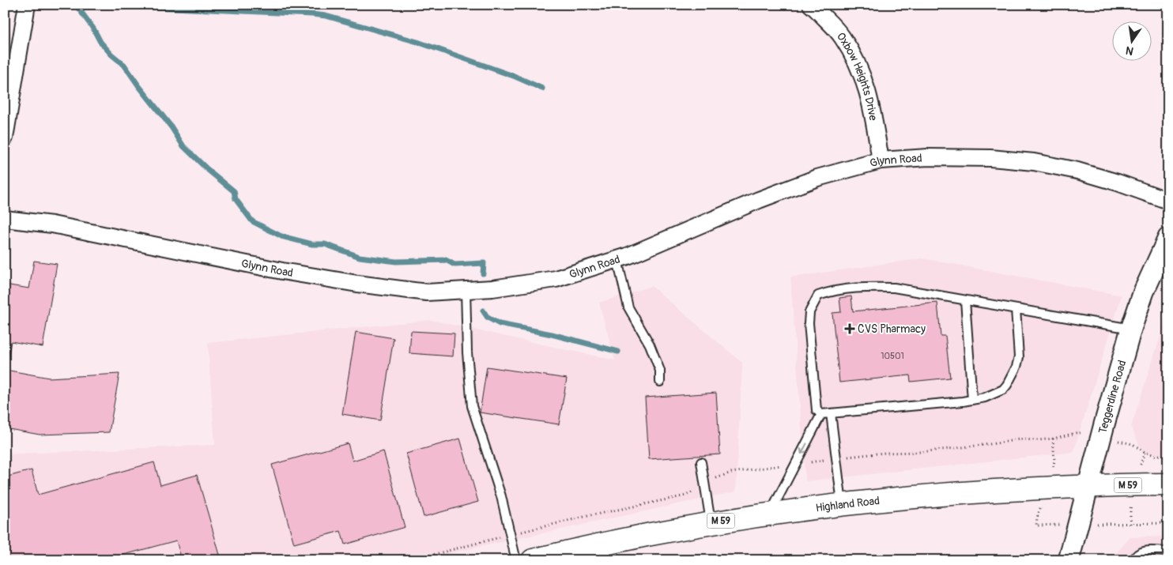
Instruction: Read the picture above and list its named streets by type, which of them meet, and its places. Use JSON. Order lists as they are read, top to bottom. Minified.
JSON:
{"streets":{"highway":["M 59","Highland Road"],"street":["Oxbow Heights Drive","Glynn Road","Teggerdine Road"]},"crossings":[["Oxbow Heights Drive","Glynn Road"],["Teggerdine Road","Highland Road"]],"places":{"health":["CVS Pharmacy"]},"house_numbers":["10501"],"north":"bottom"}
